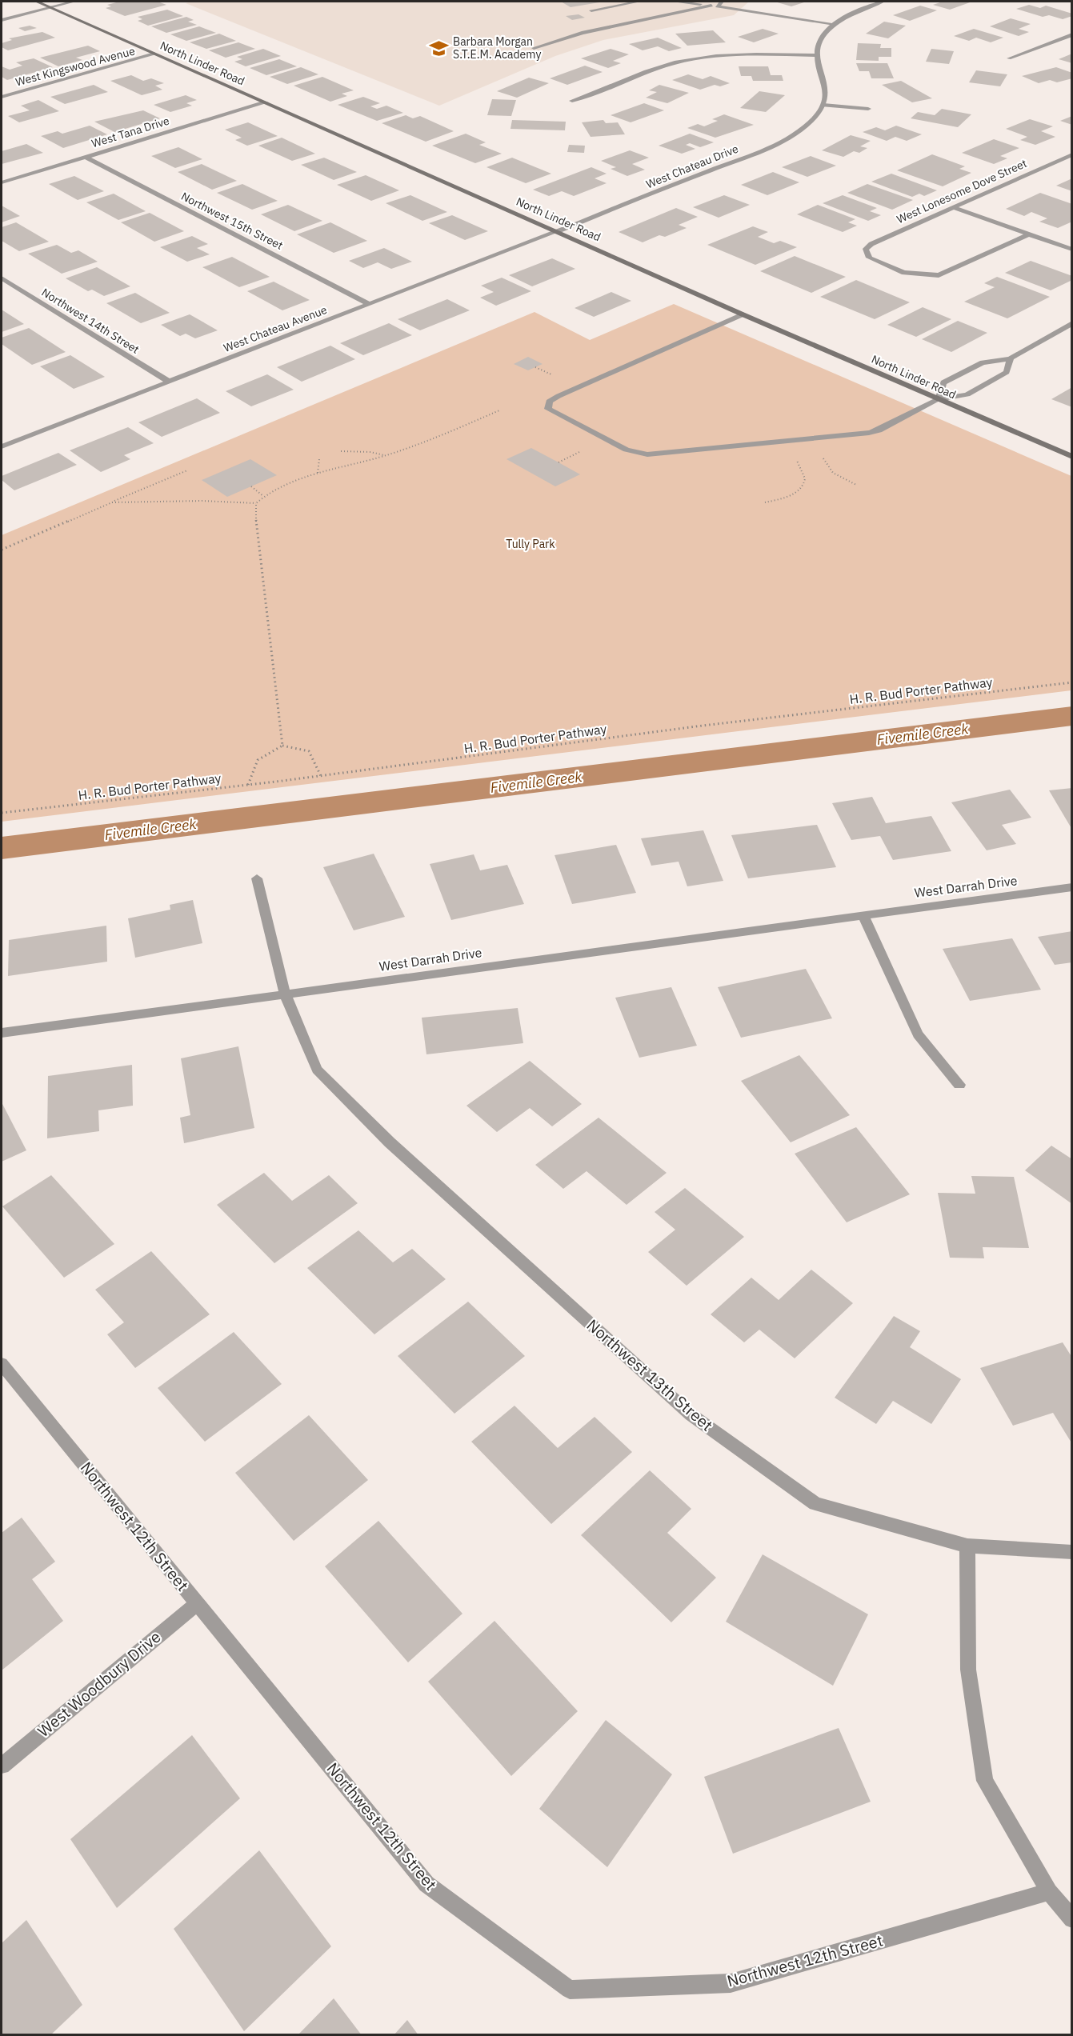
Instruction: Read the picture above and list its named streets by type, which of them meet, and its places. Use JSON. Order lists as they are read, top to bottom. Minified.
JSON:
{"streets":{"main road":["North Linder Road"],"street":["West Kingswood Avenue","West Tana Drive","West Chateau Drive","West Lonesome Dove Street","Northwest 15th Street","Northwest 14th Street","West Chateau Avenue","West Darrah Drive","Northwest 13th Street","Northwest 12th Street","West Woodbury Drive"],"path":["H. R. Bud Porter Pathway"]},"crossings":[["North Linder Road","West Kingswood Avenue"],["North Linder Road","West Tana Drive"],["North Linder Road","West Chateau Drive"],["North Linder Road","West Chateau Avenue"],["West Tana Drive","Northwest 15th Street"],["West Chateau Drive","West Chateau Avenue"],["Northwest 15th Street","West Chateau Avenue"],["Northwest 14th Street","West Chateau Avenue"],["West Darrah Drive","Northwest 13th Street"],["Northwest 12th Street","West Woodbury Drive"]],"water":["Fivemile Creek"],"parks":["Tully Park"],"places":{"school or university":["Barbara Morgan S.T.E.M. Academy"]}}
